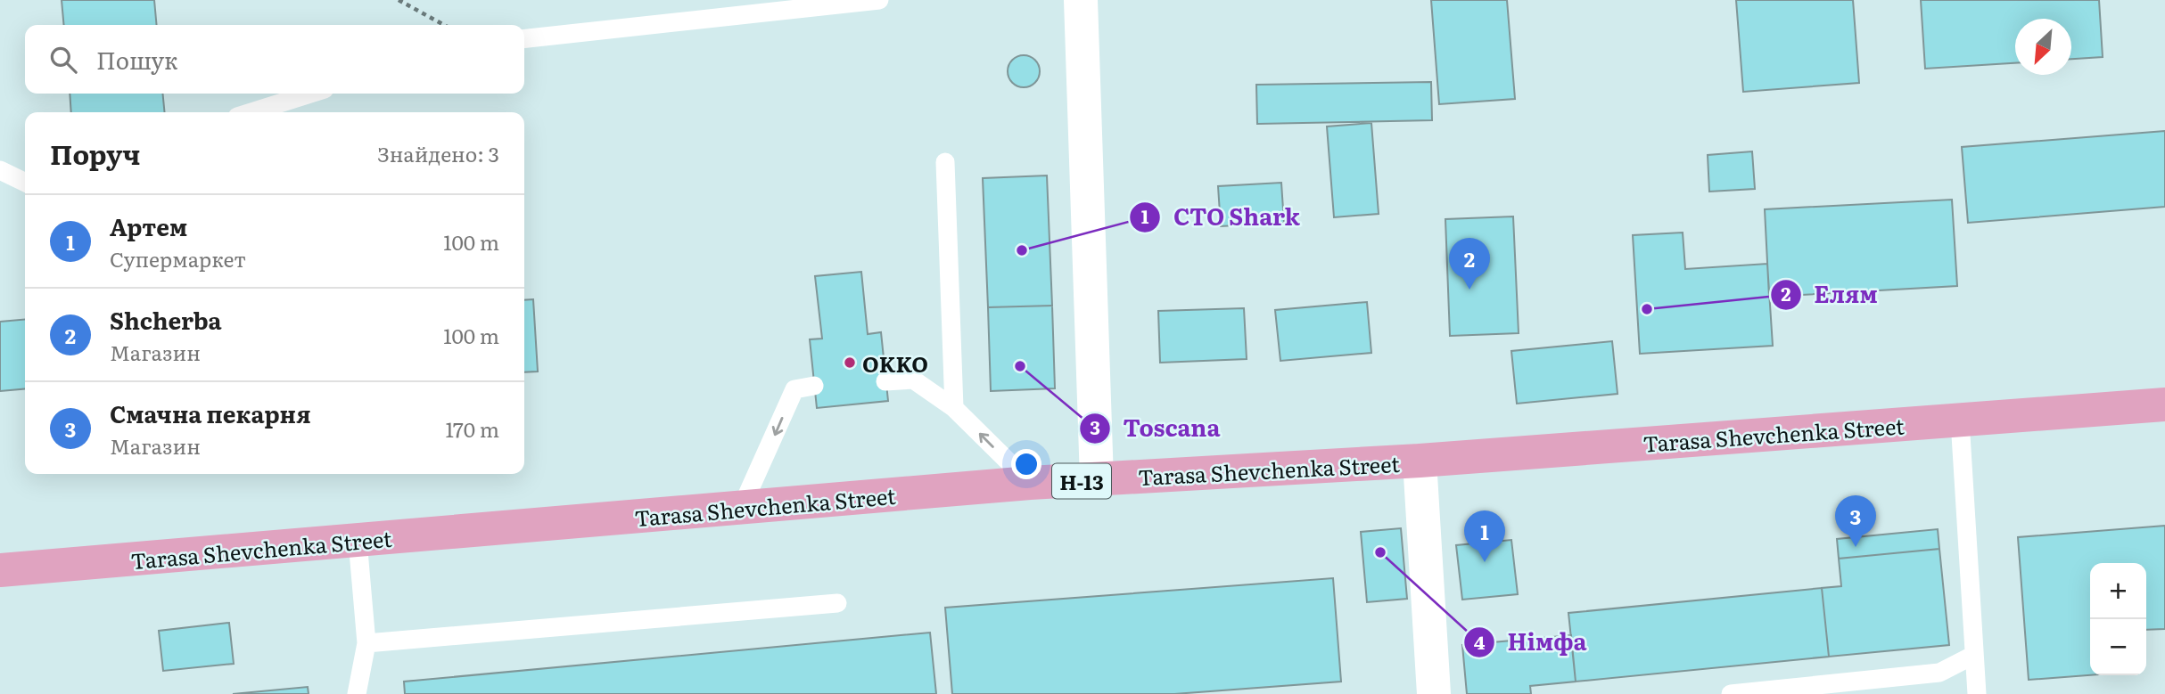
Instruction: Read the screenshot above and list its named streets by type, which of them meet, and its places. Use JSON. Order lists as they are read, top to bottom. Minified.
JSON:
{"streets":{"main road":["Tarasa Shevchenka Street","Н-13"]},"places":["СТО Shark","Елям","OKKO","Toscana","Німфа"],"north":"bottom left","page":{"search":"Пошук","heading":["Поруч","Знайдено: 3"],"list":[{"mark":"1","name":"Артем","note":"Супермаркет","value":"100 m"},{"mark":"2","name":"Shcherba","note":"Магазин","value":"100 m"},{"mark":"3","name":"Смачна пекарня","note":"Магазин","value":"170 m"}],"pins":["2","3","1"],"map_buttons":["+","−"]}}
